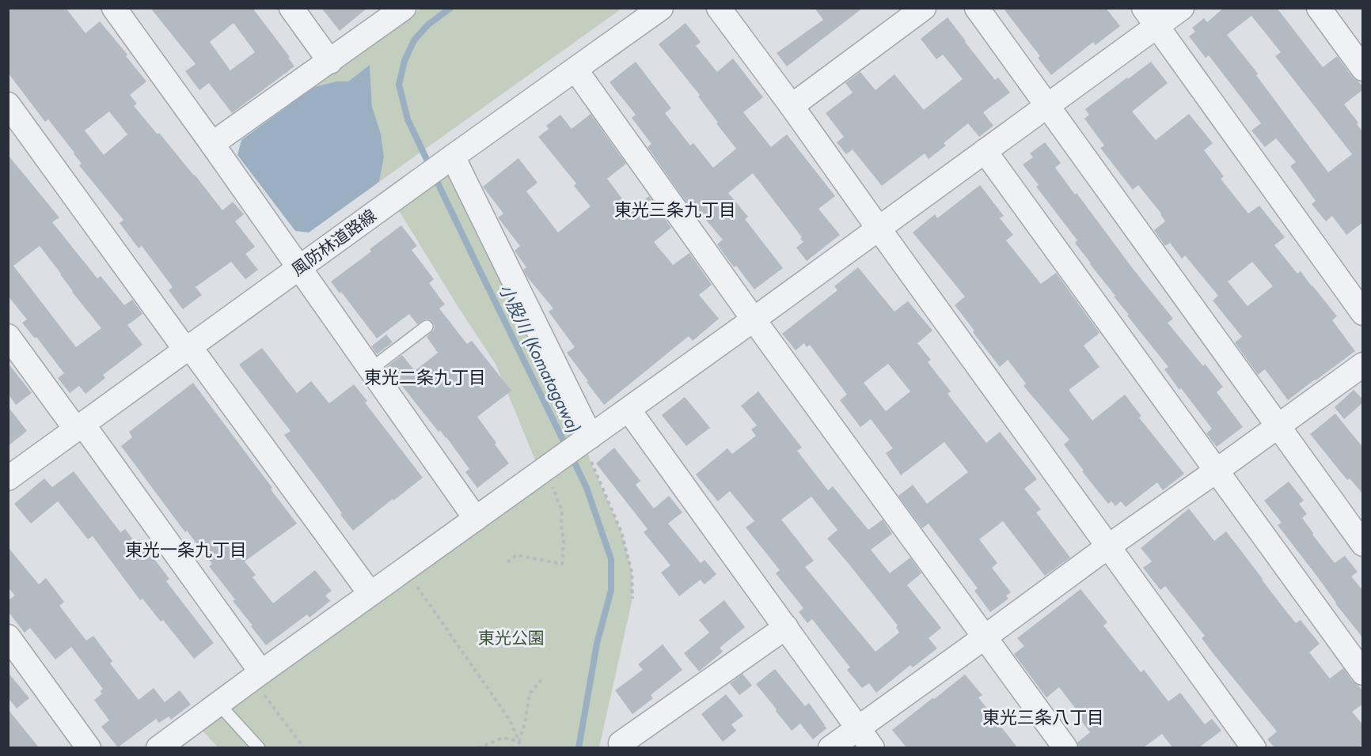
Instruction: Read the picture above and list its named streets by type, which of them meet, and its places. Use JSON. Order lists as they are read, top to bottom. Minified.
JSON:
{"streets":{"street":["風防林道路線"]},"districts":["東光三条九丁目","東光二条九丁目","東光一条九丁目","東光三条八丁目"],"water":["小股川 (Komatagawa)"],"parks":["東光公園"]}
